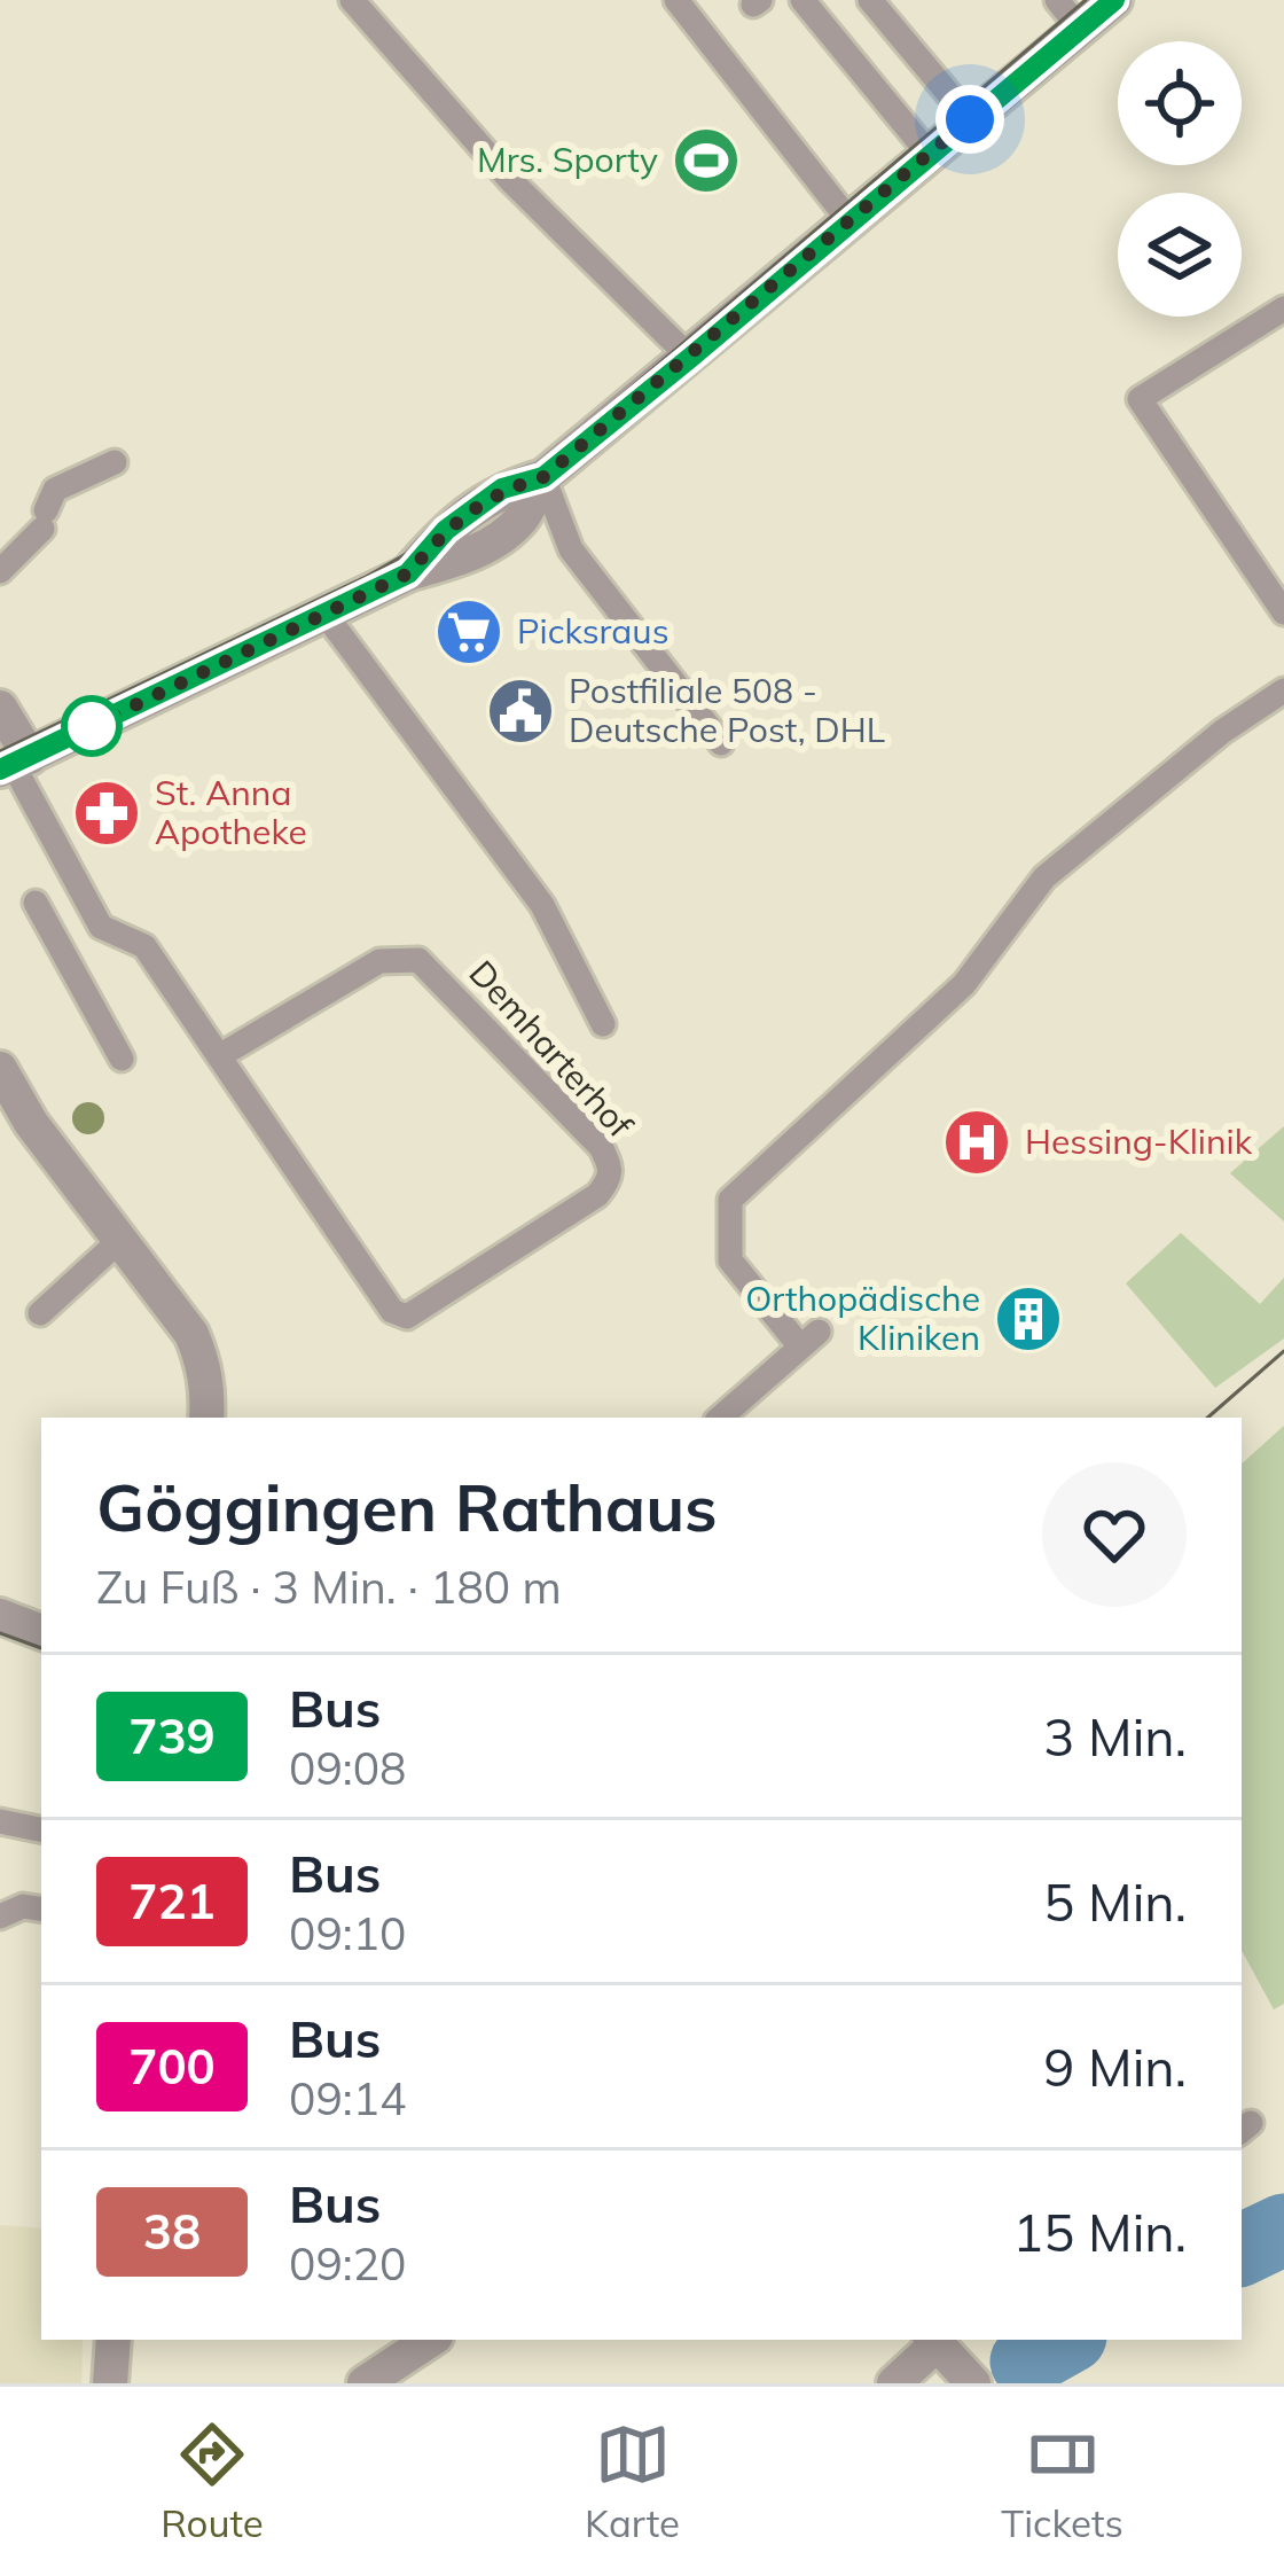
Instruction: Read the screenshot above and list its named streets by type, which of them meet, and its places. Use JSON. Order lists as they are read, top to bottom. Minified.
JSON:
{"streets":{"lane":["Demharterhof"]},"places":{"sports":["Mrs. Sporty"],"supermarket":["Picksraus"],"public building":["Postfiliale 508 - Deutsche Post, DHL"],"pharmacy":["St. Anna Apotheke"],"hospital":["Hessing-Klinik"],"building":["Orthopädische Kliniken"]},"lines":["bus line 739"],"page":{"heading":["Göggingen Rathaus","Zu Fuß · 3 Min. · 180 m"],"list":[{"mark":"739","name":"Bus","note":"09:08","value":"3 Min."},{"mark":"721","name":"Bus","note":"09:10","value":"5 Min."},{"mark":"700","name":"Bus","note":"09:14","value":"9 Min."},{"mark":"38","name":"Bus","note":"09:20","value":"15 Min."}],"tabs":["Route","Karte","Tickets"]}}
